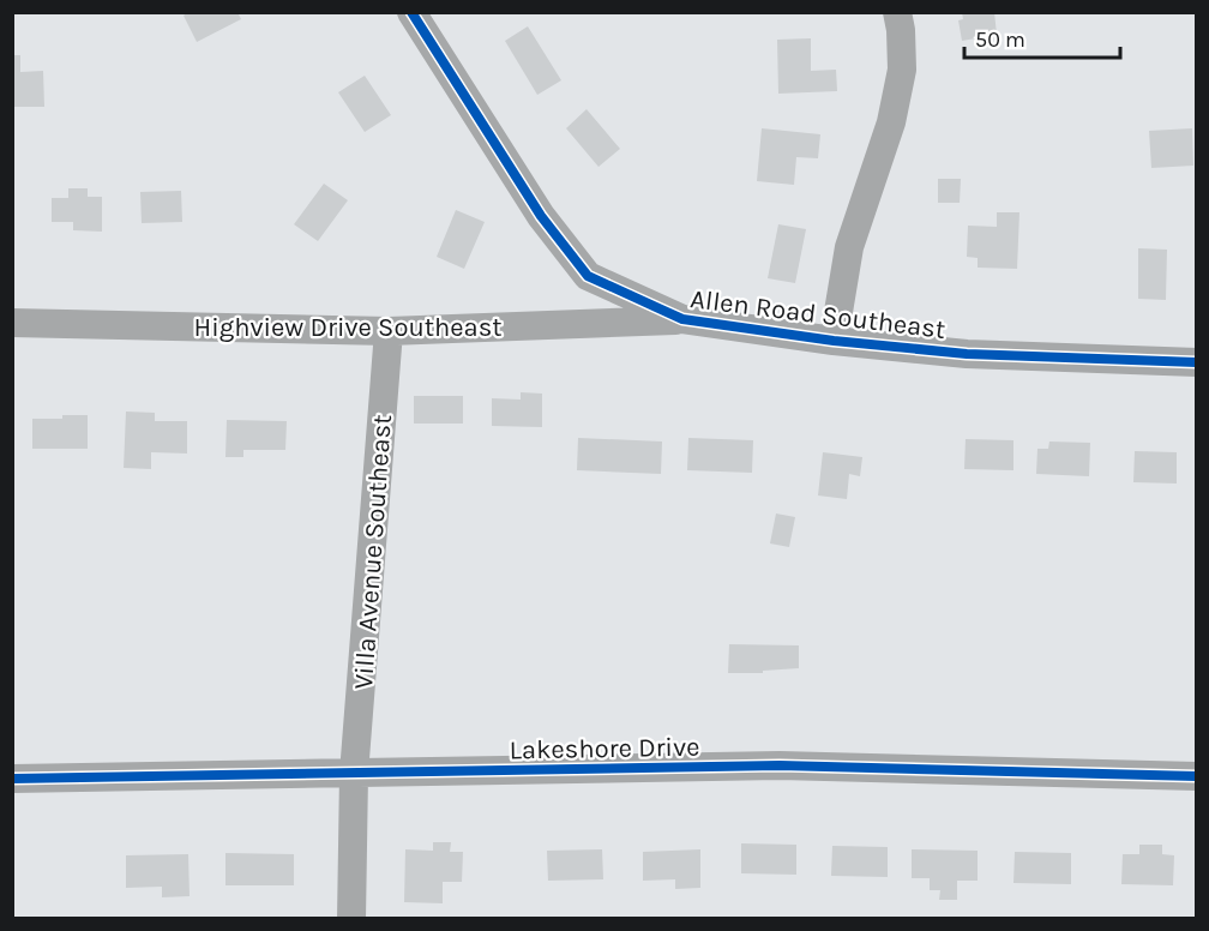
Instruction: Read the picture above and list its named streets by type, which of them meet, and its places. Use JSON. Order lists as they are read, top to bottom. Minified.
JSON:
{"streets":{"street":["Allen Road Southeast","Highview Drive Southeast","Villa Avenue Southeast","Lakeshore Drive"]},"crossings":[["Allen Road Southeast","Highview Drive Southeast"],["Highview Drive Southeast","Villa Avenue Southeast"],["Villa Avenue Southeast","Lakeshore Drive"]],"scale_bar":"50 m"}
